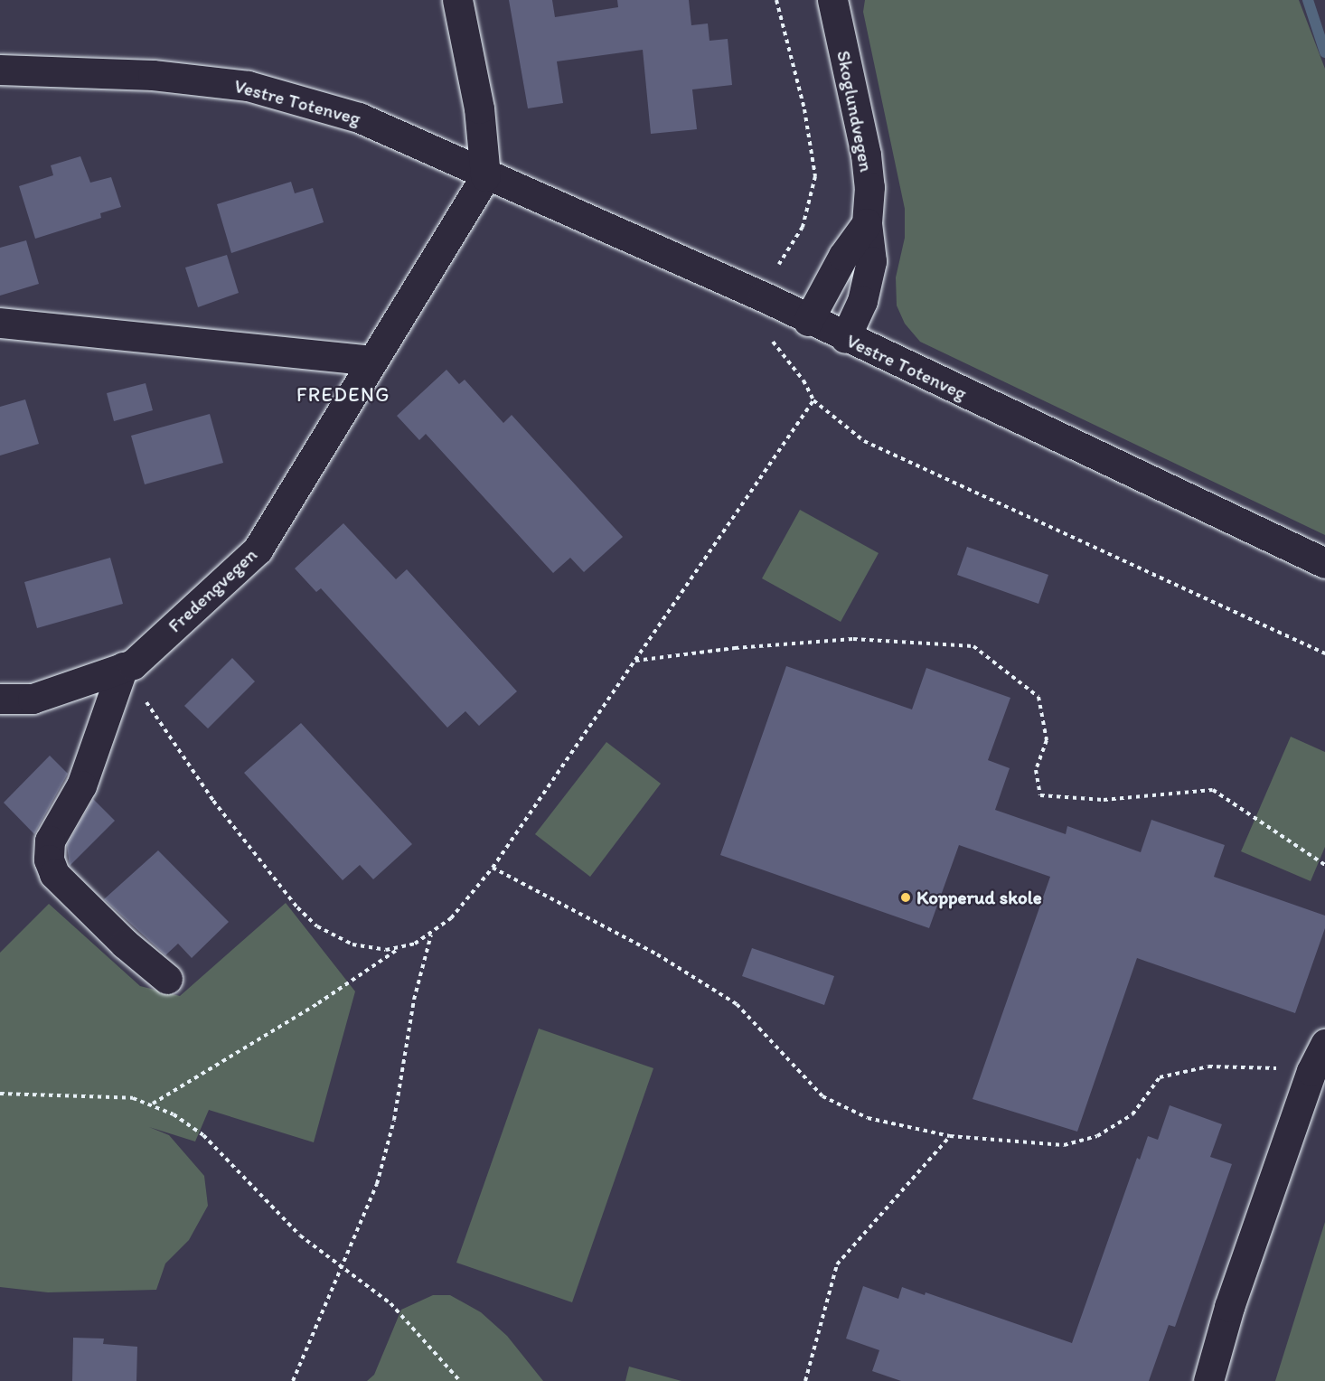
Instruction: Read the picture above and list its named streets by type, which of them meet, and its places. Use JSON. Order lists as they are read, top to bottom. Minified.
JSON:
{"streets":{"street":["Vestre Totenveg","Skoglundvegen","Fredengvegen"]},"crossings":[["Vestre Totenveg","Skoglundvegen"],["Vestre Totenveg","Fredengvegen"]],"districts":["FREDENG"],"places":["Kopperud skole"]}
